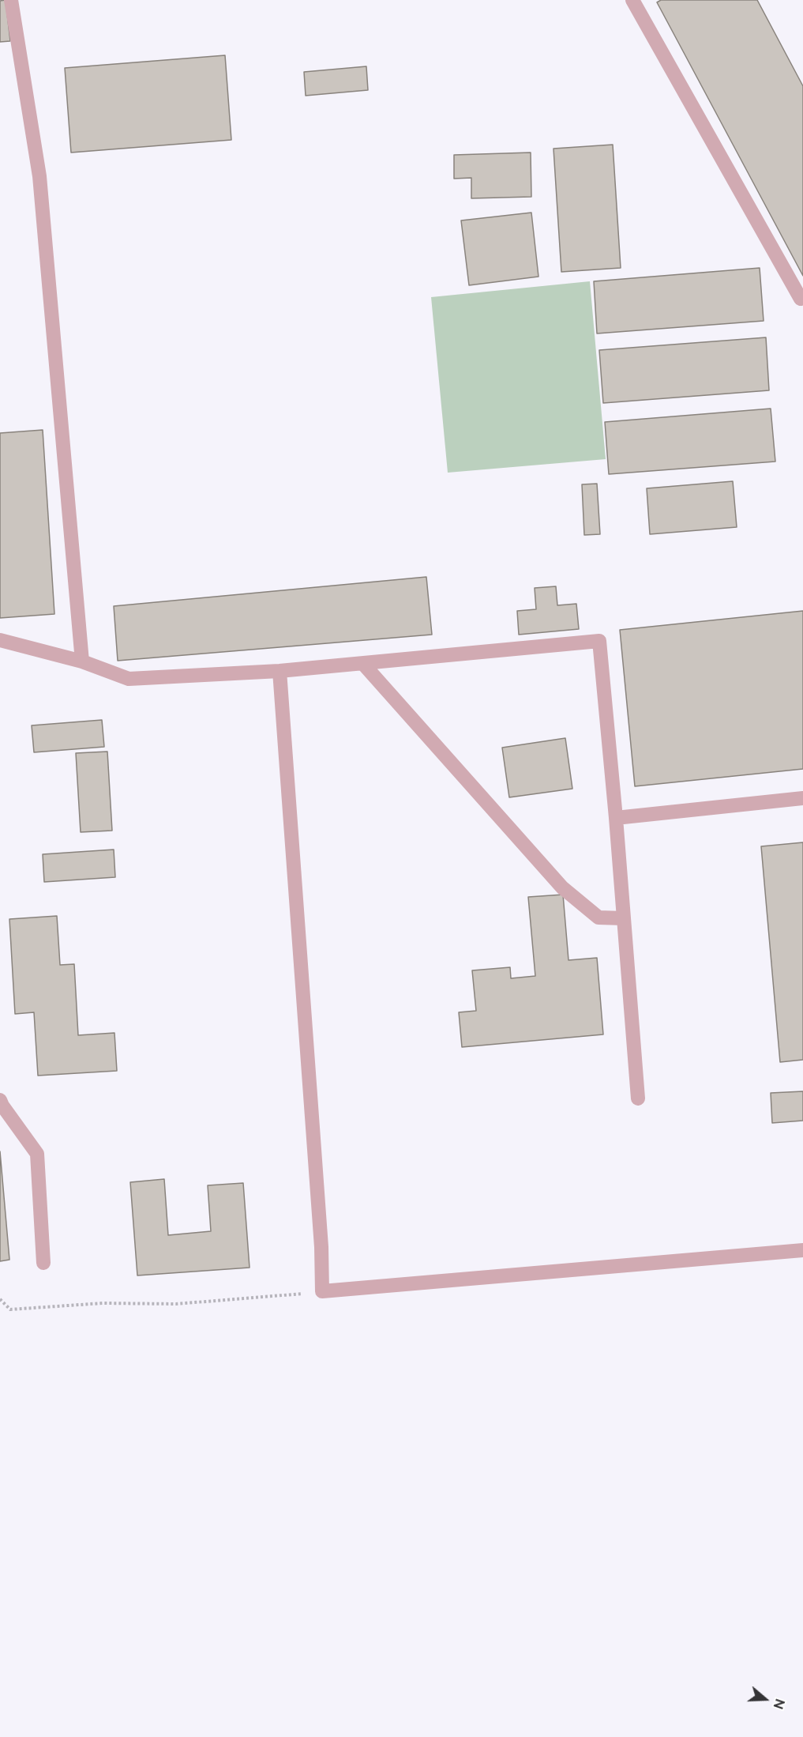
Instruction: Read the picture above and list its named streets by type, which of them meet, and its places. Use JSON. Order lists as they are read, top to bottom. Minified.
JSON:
{"north":"right"}
